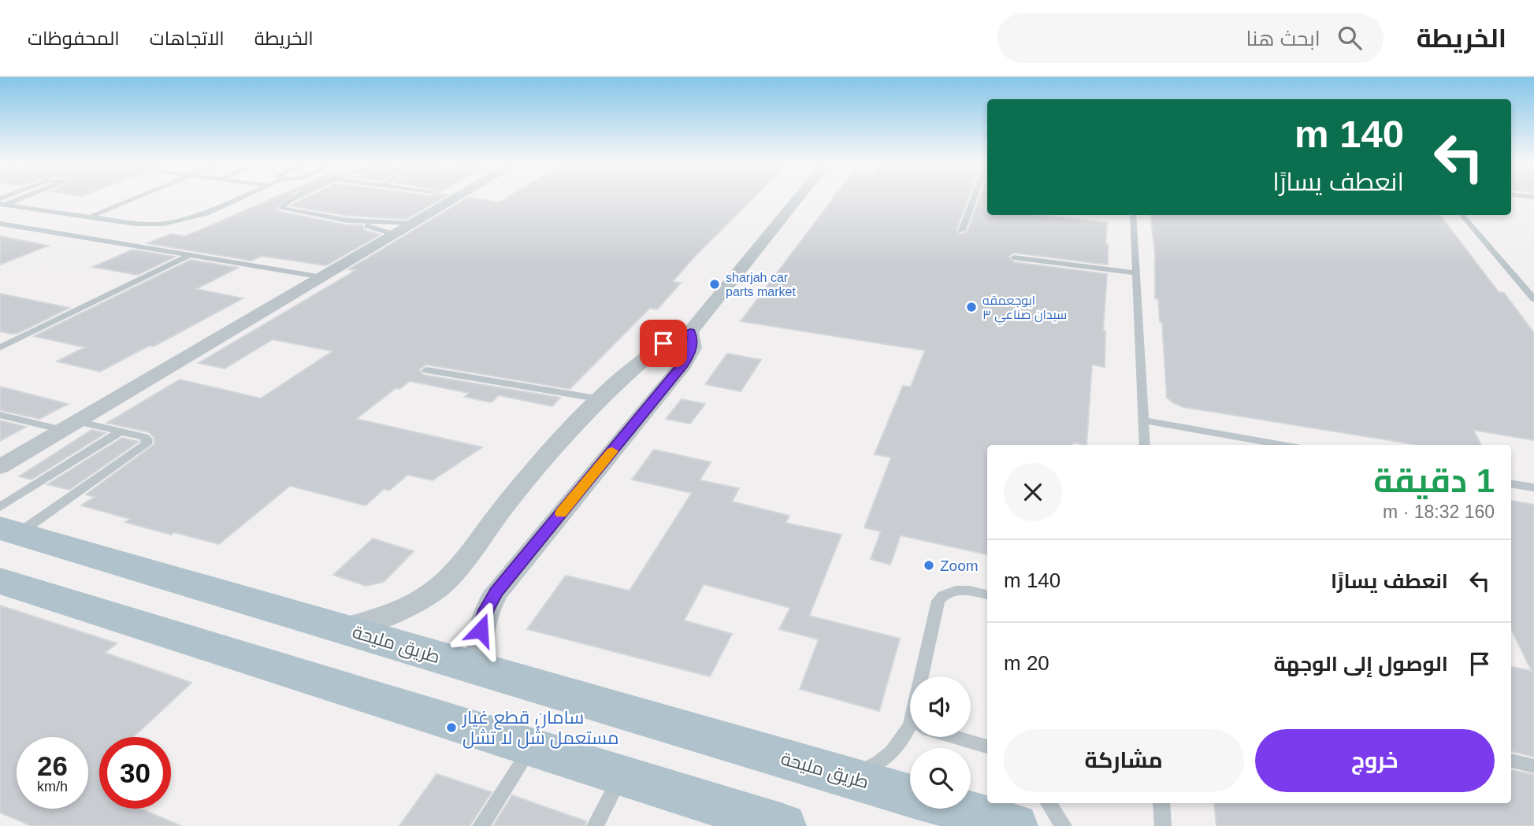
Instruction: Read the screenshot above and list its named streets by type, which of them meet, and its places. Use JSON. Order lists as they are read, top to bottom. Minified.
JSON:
{"streets":{"main road":["طريق مليحة"]},"places":["sharjah car parts market","ابوجعمقه سيدان صناعي ٣","Zoom","سامان قطع غيار مستعمل شُل لا تشل"],"page":{"header":"الخريطة","search":"ابحث هنا","nav":["الخريطة","الاتجاهات","المحفوظات"],"turn":["140 m","انعطف يسارًا"],"heading":["1 دقيقة","160 m · 18:32"],"list":[{"name":"انعطف يسارًا","value":"140 m"},{"name":"الوصول إلى الوجهة","value":"20 m"}],"buttons":["خروج","مشاركة"],"speed":"26 km/h","limit":"30"}}
